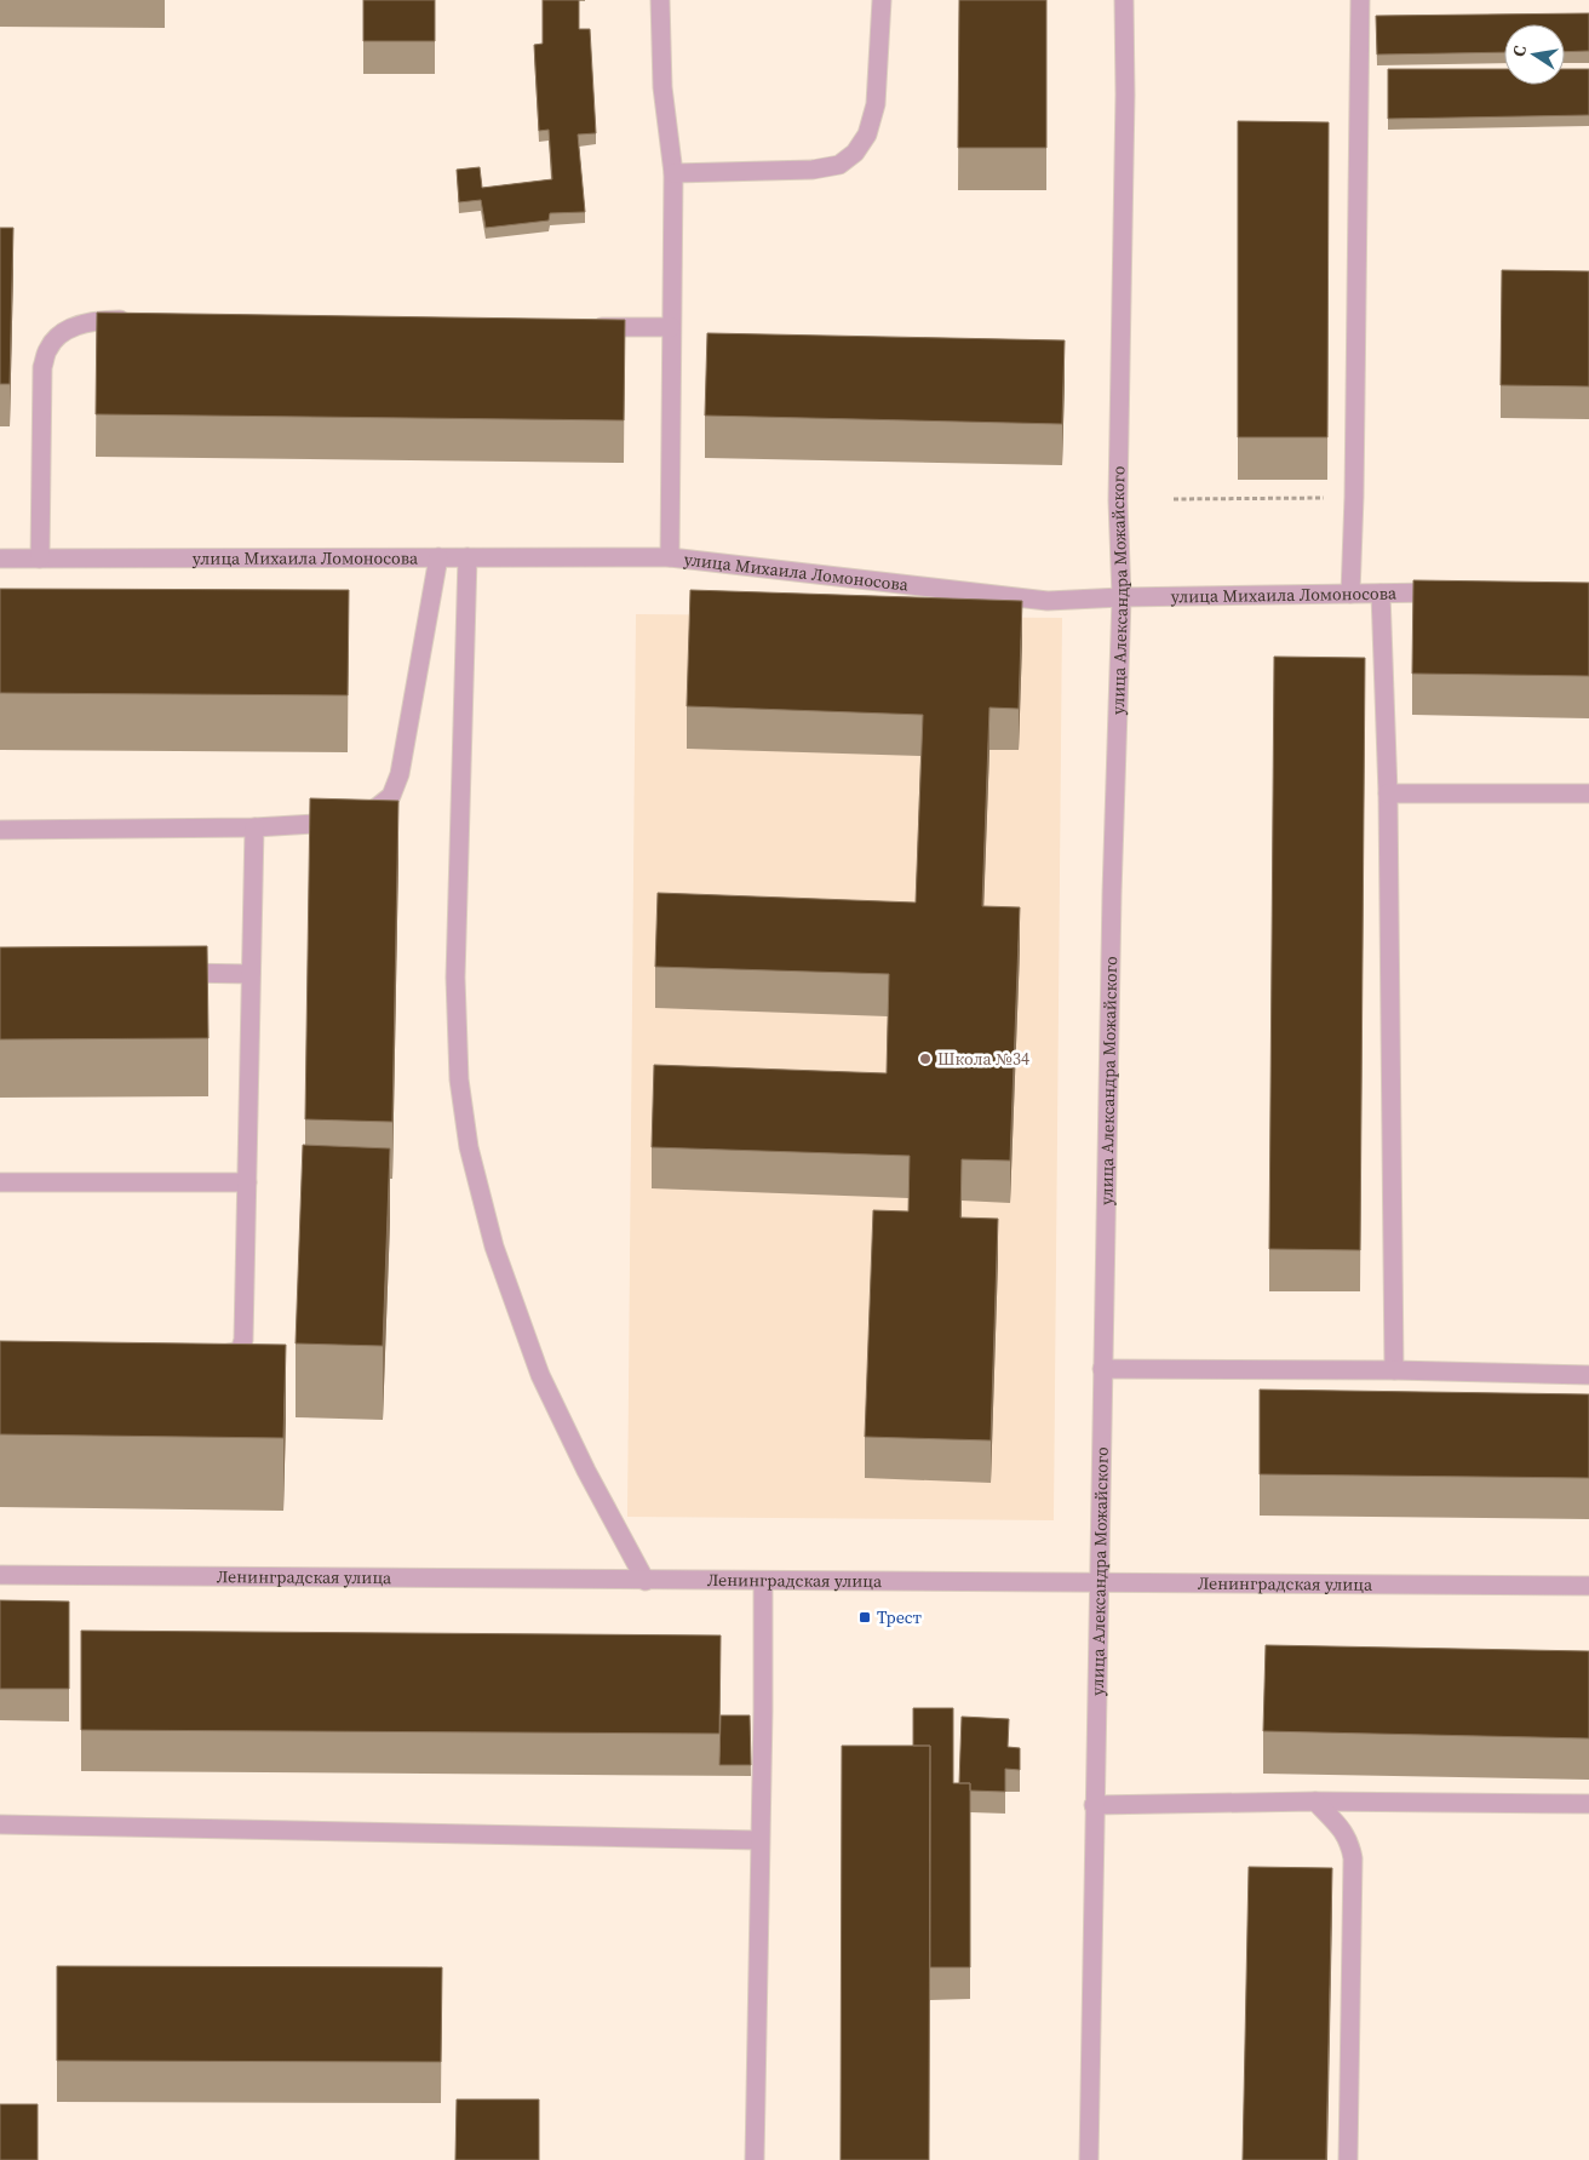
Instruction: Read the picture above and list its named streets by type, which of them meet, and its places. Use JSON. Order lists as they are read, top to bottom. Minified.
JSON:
{"streets":{"street":["улица Михаила Ломоносова","улица Александра Можайского","Ленинградская улица"]},"crossings":[["улица Михаила Ломоносова","улица Александра Можайского"],["улица Александра Можайского","Ленинградская улица"]],"places":{"other":["Школа №34"],"transit":["Трест"]},"north":"left"}
